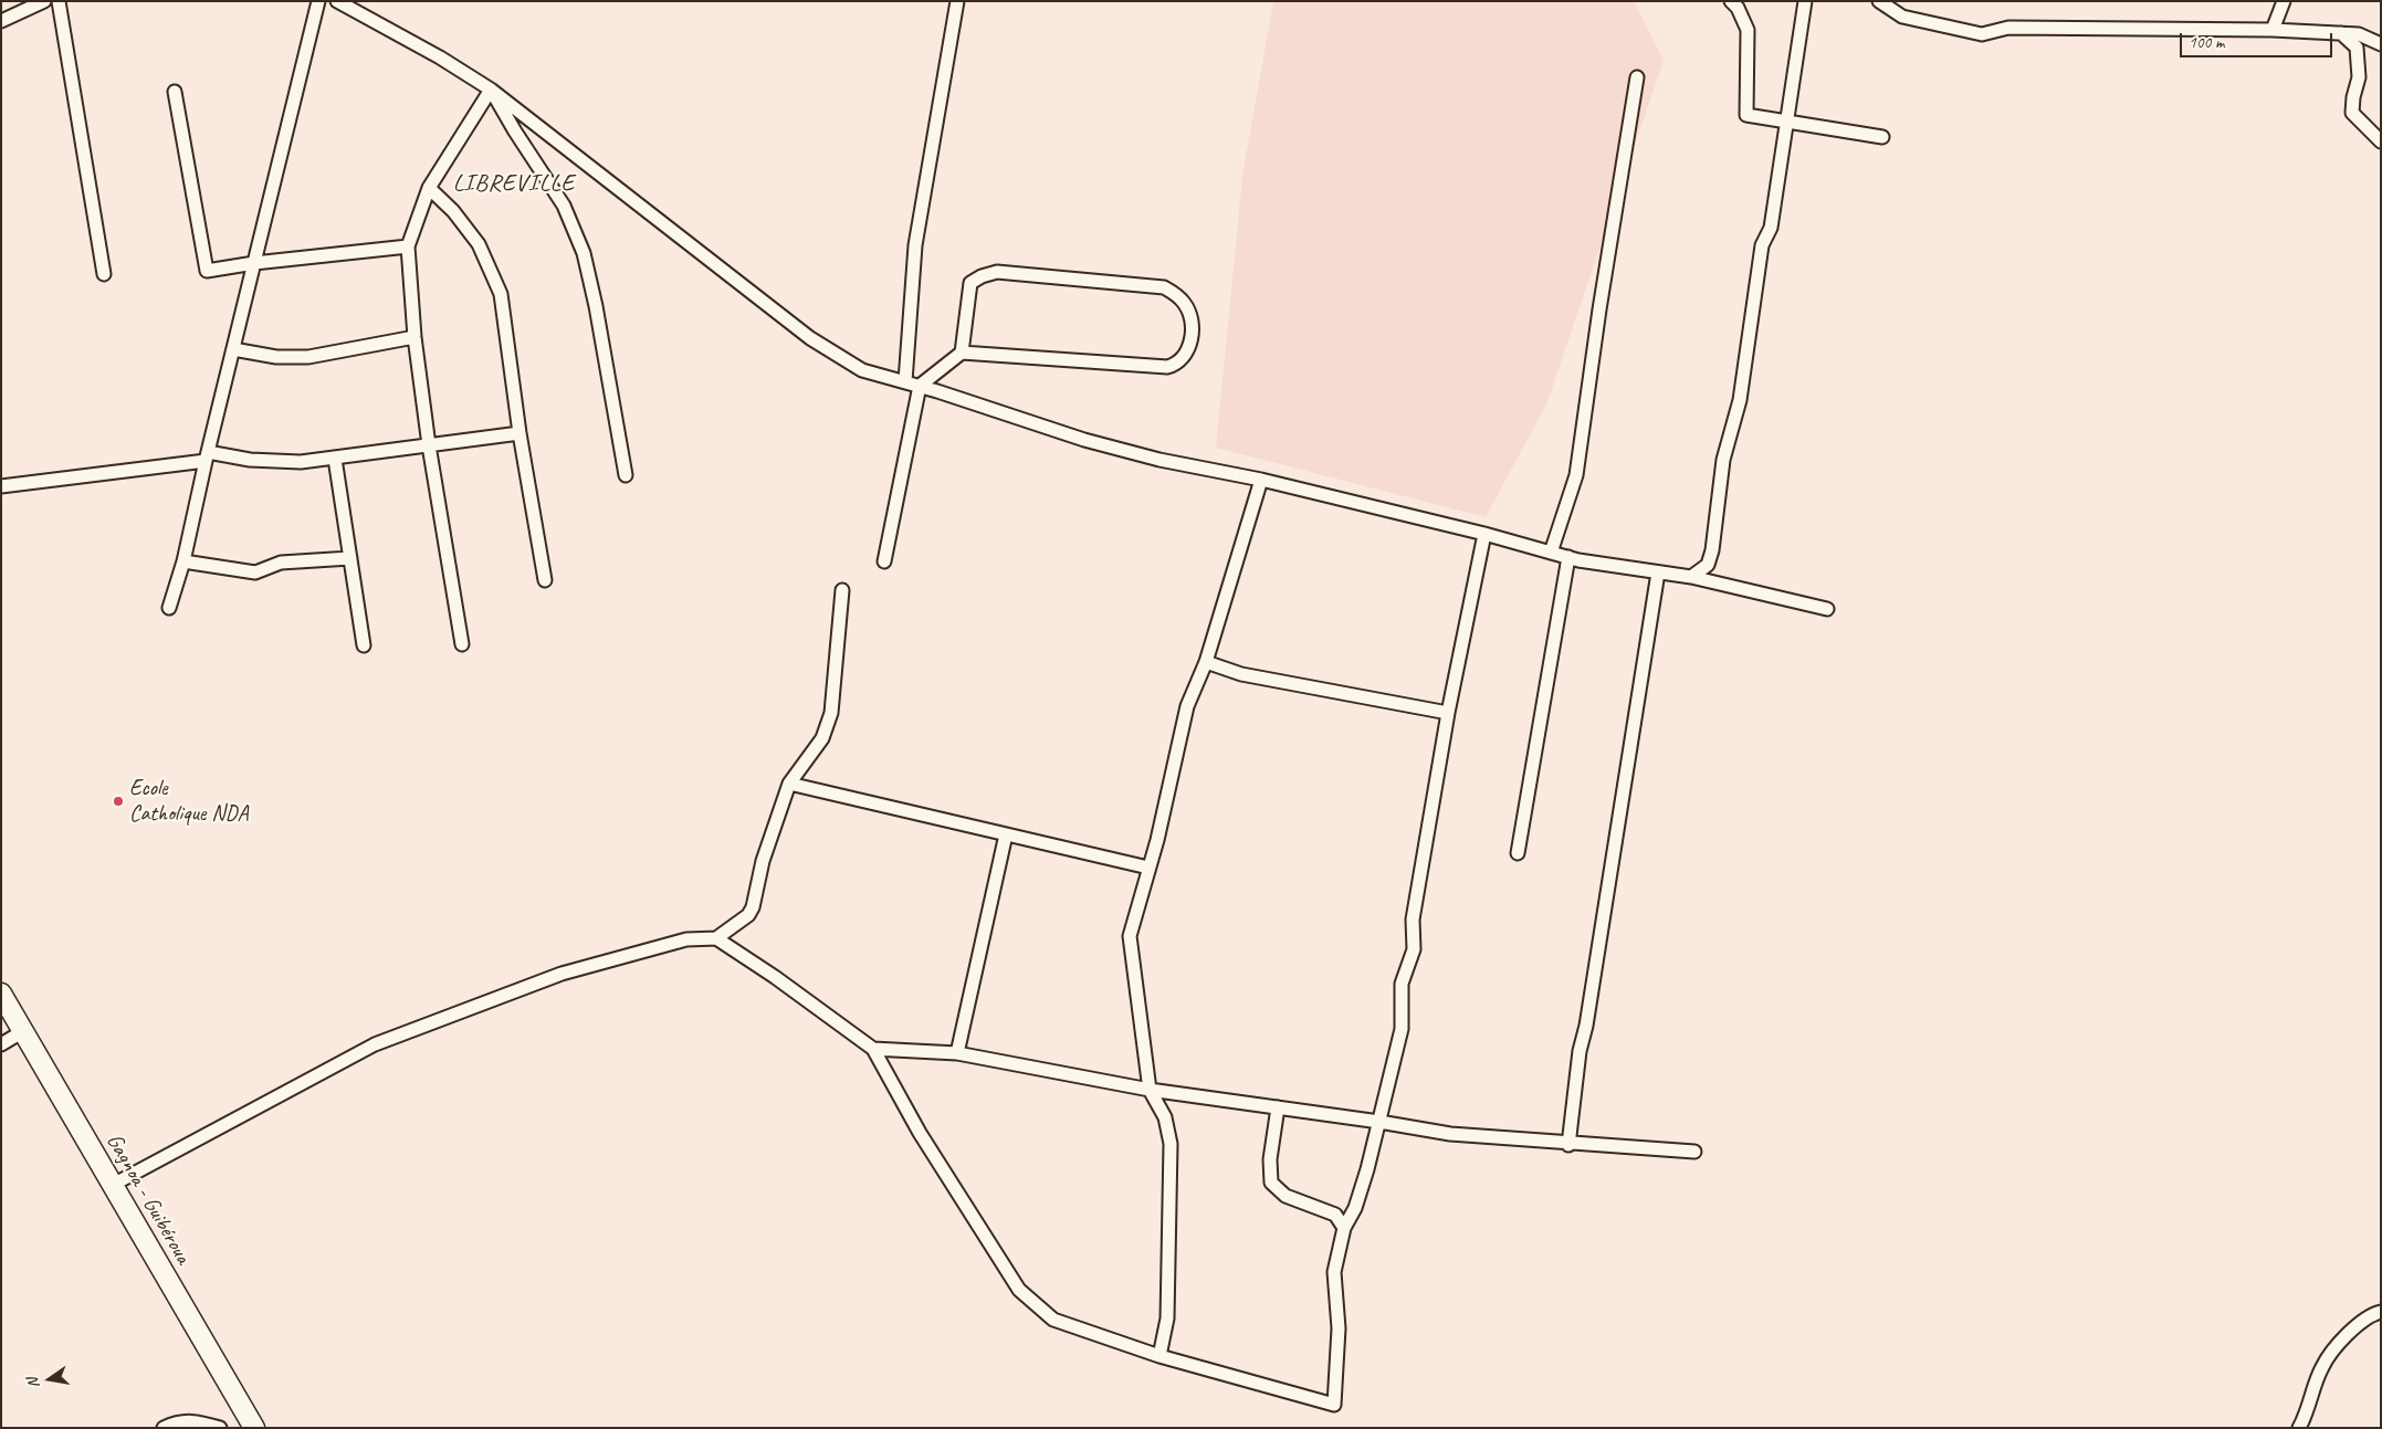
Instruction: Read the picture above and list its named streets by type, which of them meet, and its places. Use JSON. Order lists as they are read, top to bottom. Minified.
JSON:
{"streets":{"main road":["Gagnoa - Guibéroua"]},"districts":["LIBREVILLE"],"places":["Ecole Catholique NDA"],"scale_bar":"100 m","north":"left"}
